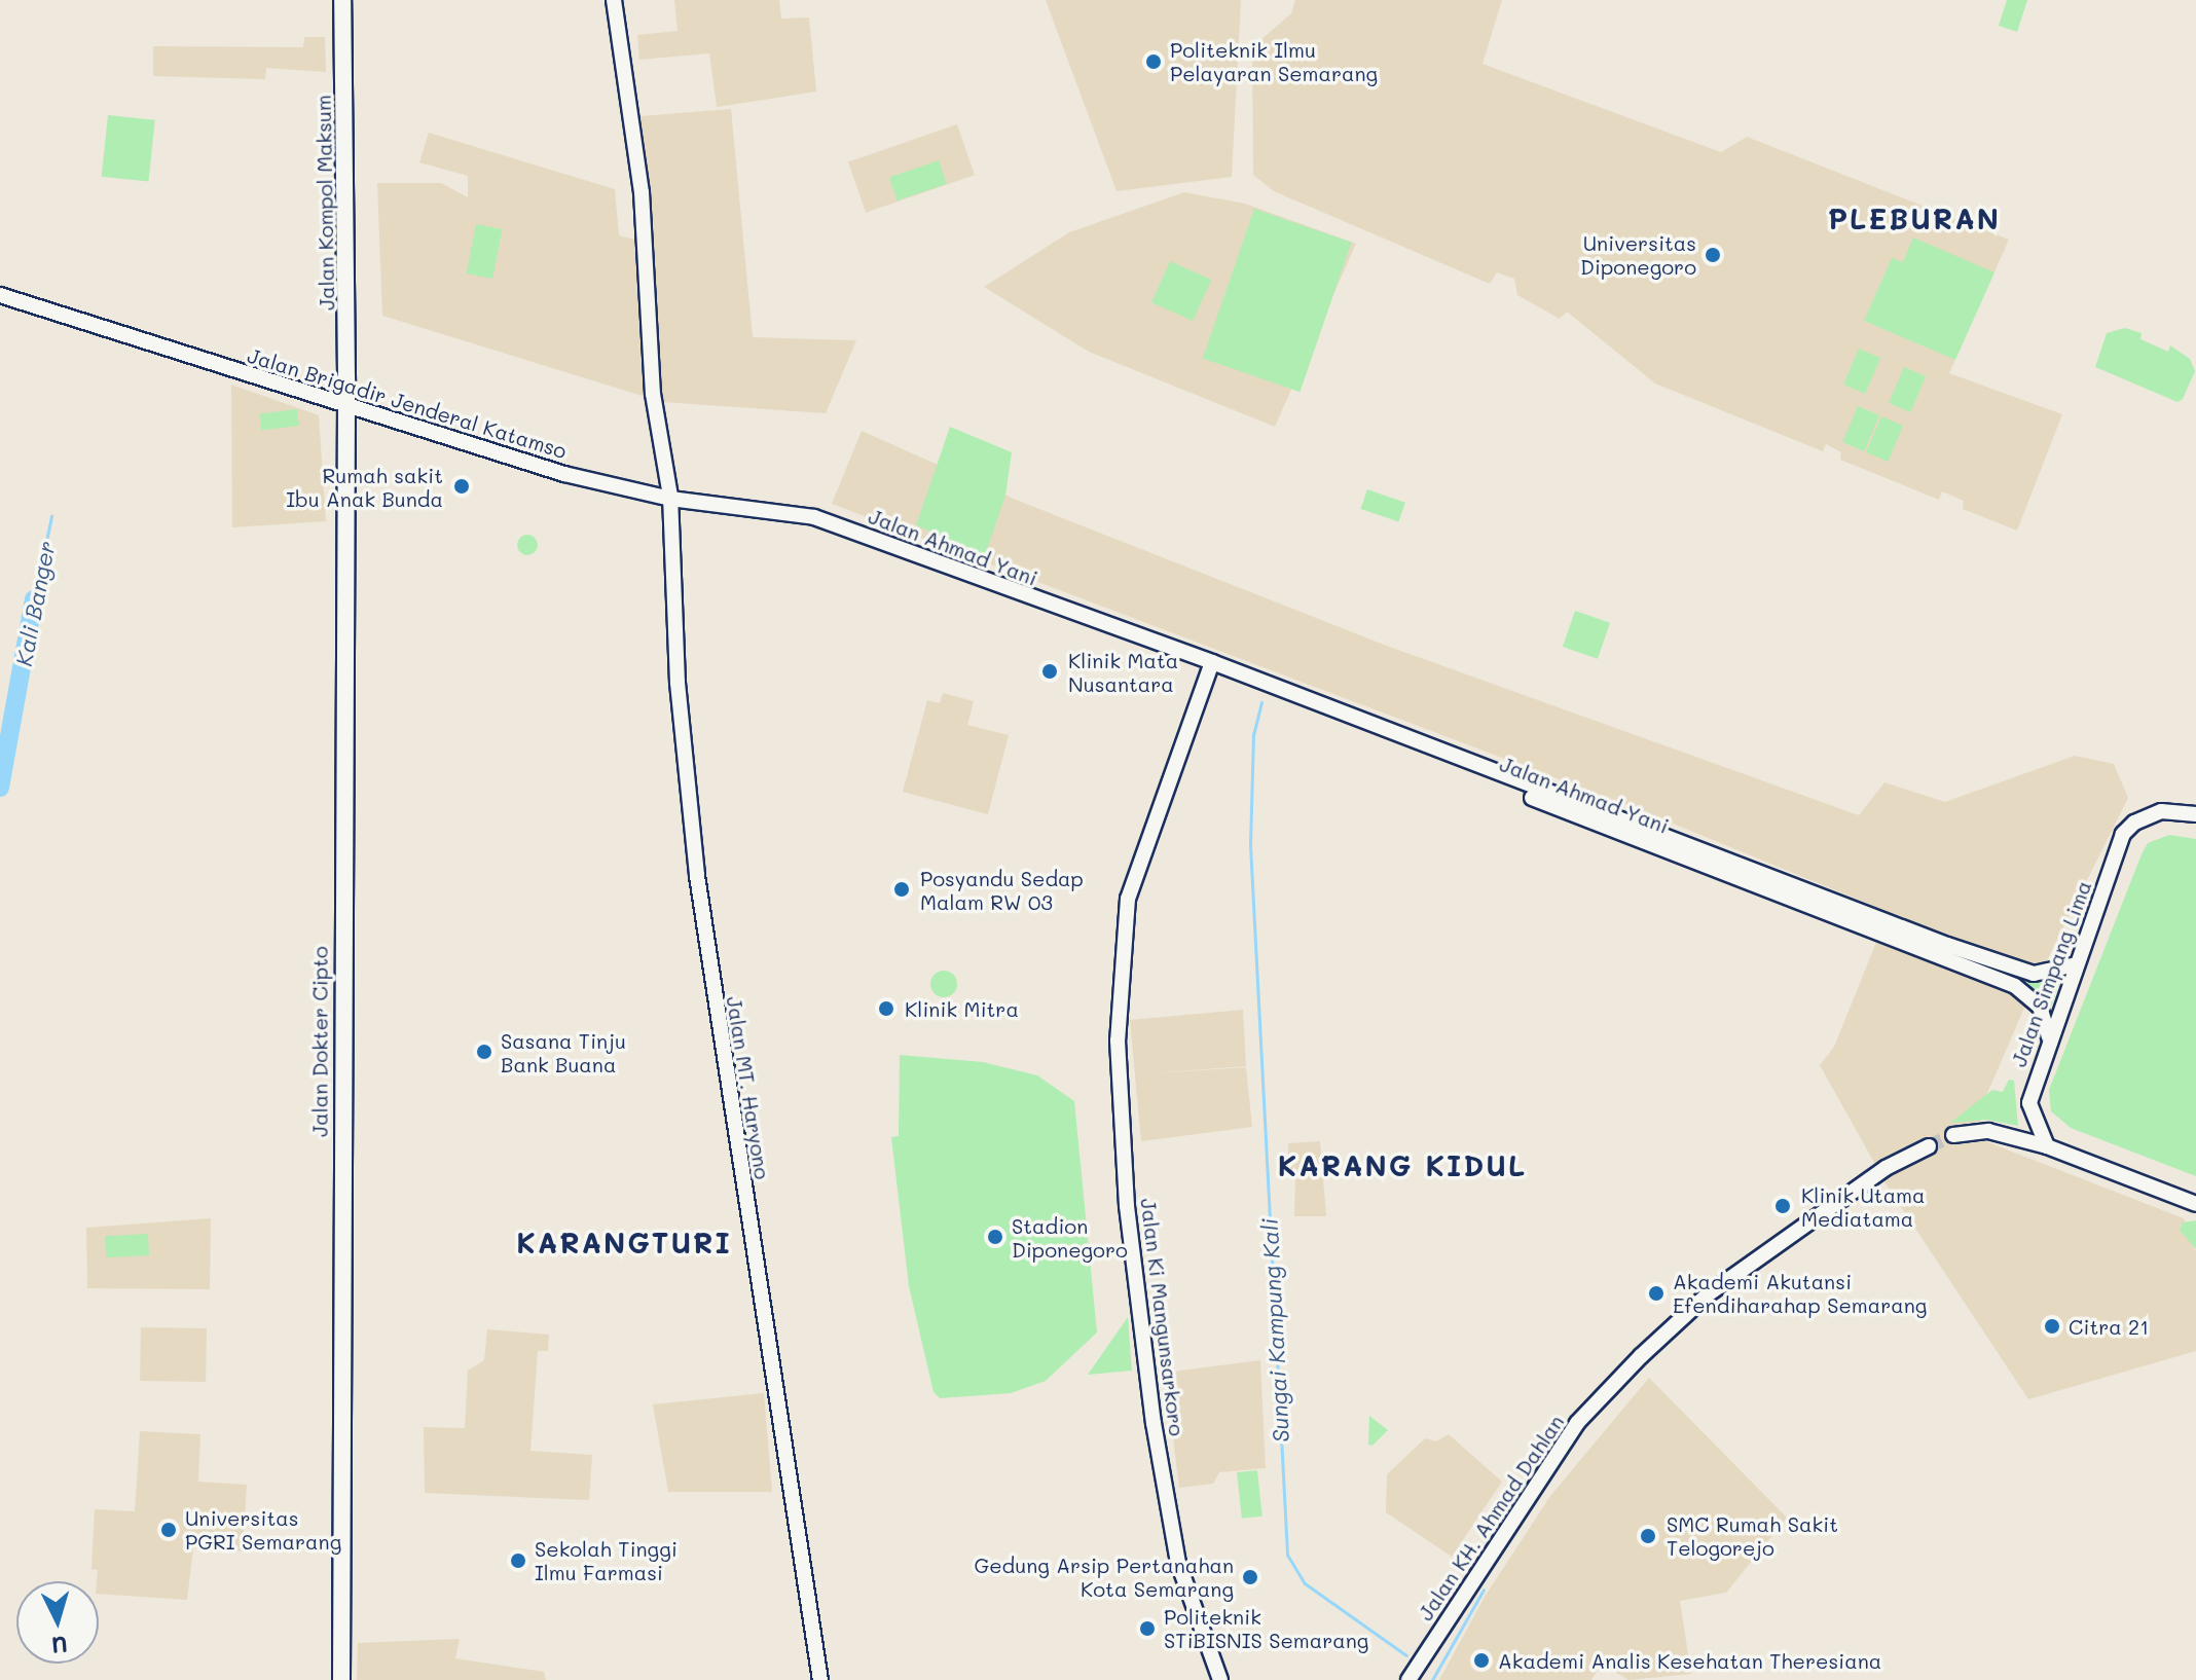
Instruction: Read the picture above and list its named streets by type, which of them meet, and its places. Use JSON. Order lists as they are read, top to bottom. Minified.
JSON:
{"streets":{"highway":["Jalan Kompol Maksum","Jalan Dokter Cipto"],"main road":["Jalan Brigadir Jenderal Katamso","Jalan Ahmad Yani","Jalan Simpang Lima","Jalan MT. Haryono","Jalan Ki Mangunsarkoro","Jalan KH. Ahmad Dahlan"]},"crossings":[["Jalan Kompol Maksum","Jalan Brigadir Jenderal Katamso"],["Jalan Kompol Maksum","Jalan Dokter Cipto"],["Jalan Brigadir Jenderal Katamso","Jalan Ahmad Yani"],["Jalan Brigadir Jenderal Katamso","Jalan Dokter Cipto"],["Jalan Brigadir Jenderal Katamso","Jalan MT. Haryono"],["Jalan Ahmad Yani","Jalan Simpang Lima"],["Jalan Ahmad Yani","Jalan Ki Mangunsarkoro"]],"districts":["PLEBURAN","KARANG KIDUL","KARANGTURI"],"water":["Kali Banger","Sungai Kampung Kali"],"places":["Politeknik Ilmu Pelayaran Semarang","Universitas Diponegoro","Rumah sakit Ibu Anak Bunda","Klinik Mata Nusantara","Posyandu Sedap Malam RW 03","Klinik Mitra","Sasana Tinju Bank Buana","Klinik Utama Mediatama","Stadion Diponegoro","Akademi Akutansi Efendiharahap Semarang","Citra 21","Universitas PGRI Semarang","SMC Rumah Sakit Telogorejo","Sekolah Tinggi Ilmu Farmasi","Gedung Arsip Pertanahan Kota Semarang","Politeknik STiBISNIS Semarang","Akademi Analis Kesehatan Theresiana"],"north":"bottom"}
